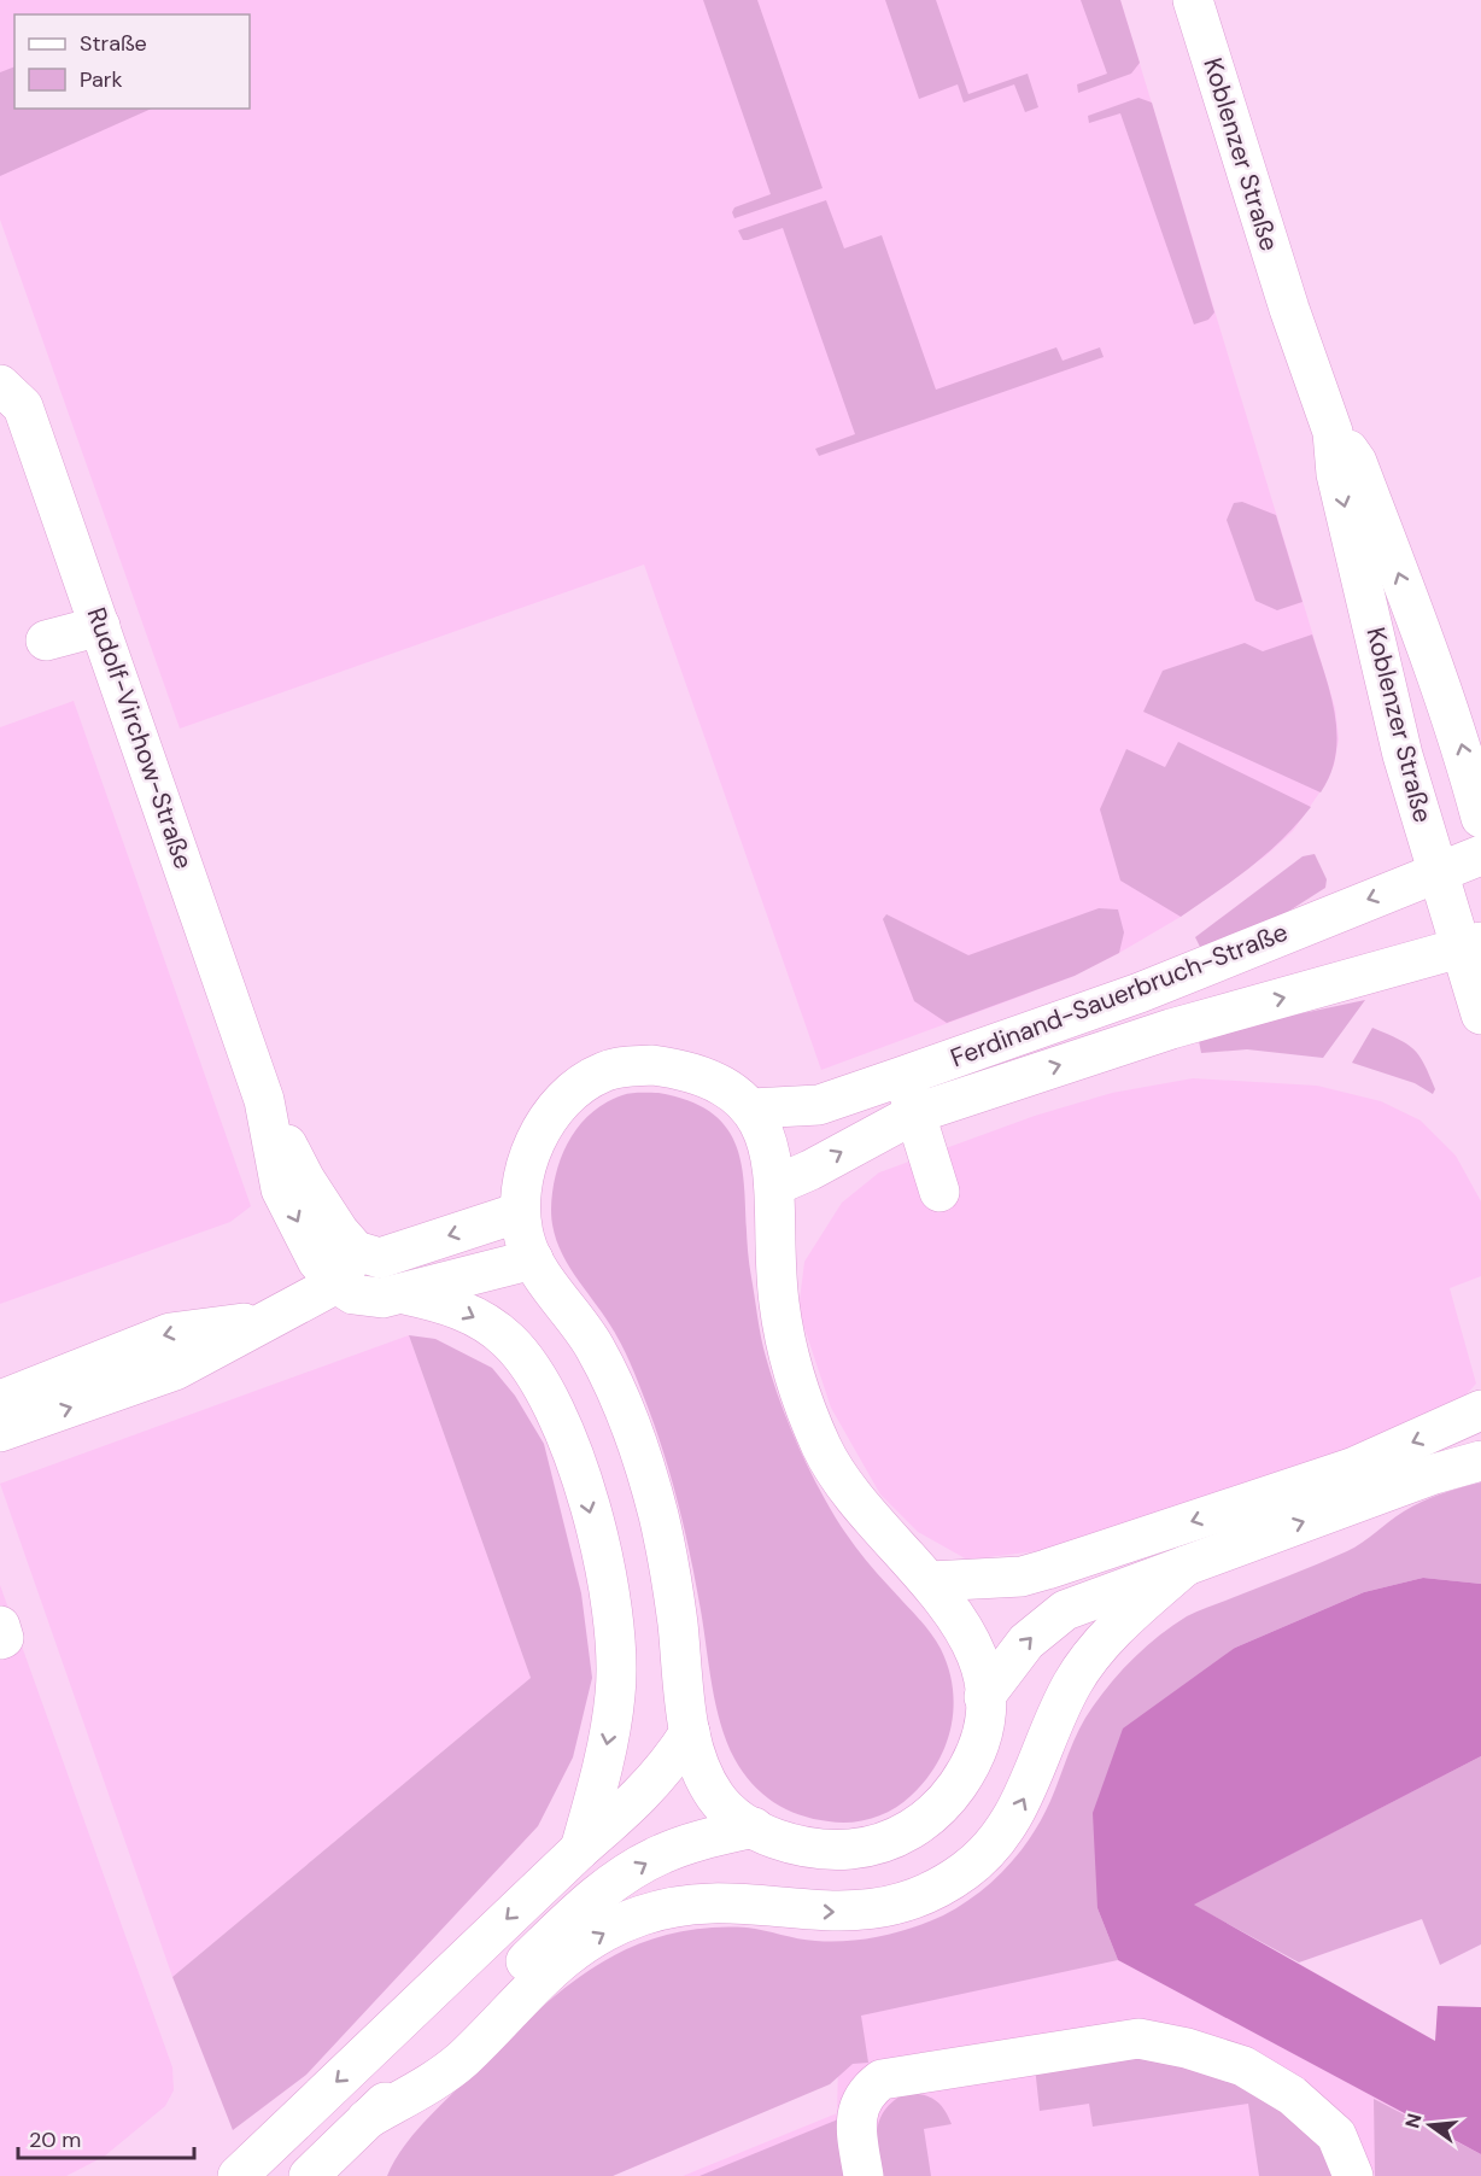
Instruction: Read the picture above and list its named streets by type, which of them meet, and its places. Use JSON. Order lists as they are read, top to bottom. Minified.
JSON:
{"streets":{"street":["Koblenzer Straße","Rudolf-Virchow-Straße","Ferdinand-Sauerbruch-Straße"]},"crossings":[["Koblenzer Straße","Ferdinand-Sauerbruch-Straße"]],"legend":["Straße","Park"],"scale_bar":"20 m","north":"left"}
